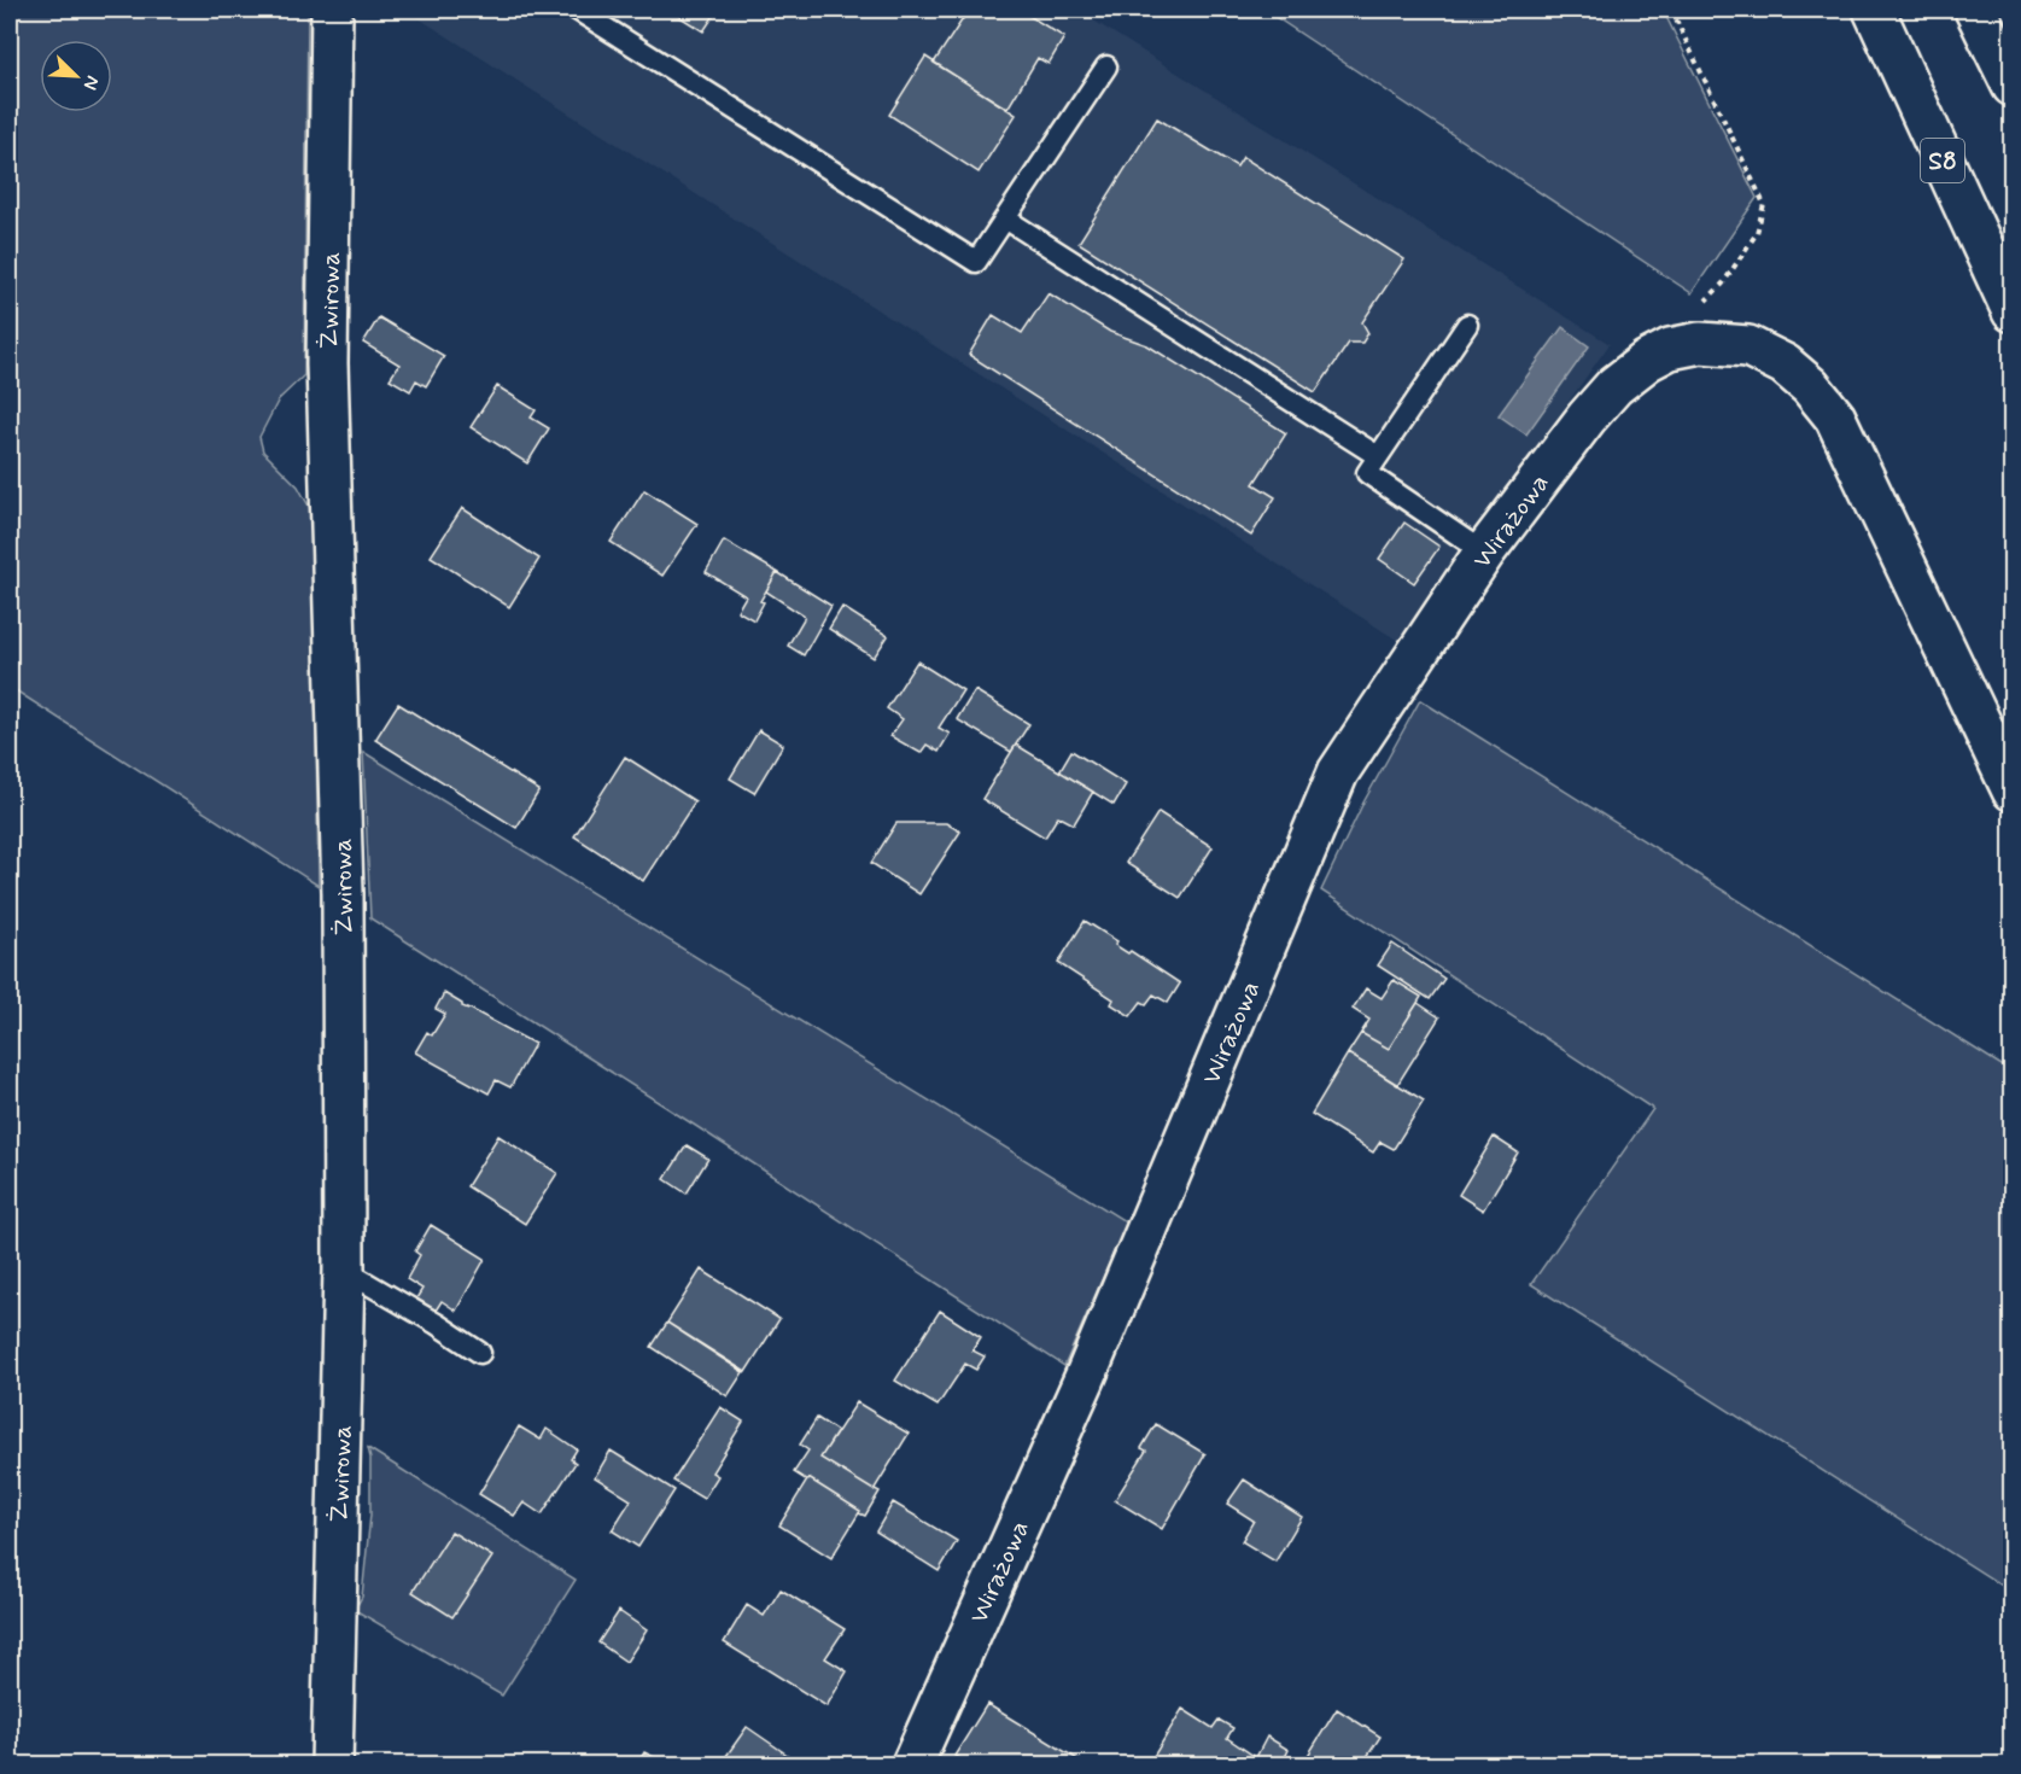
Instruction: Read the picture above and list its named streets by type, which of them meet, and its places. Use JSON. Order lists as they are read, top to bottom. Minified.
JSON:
{"streets":{"main road":["S8","Żwirowa","Wirażowa"]},"north":"bottom right"}
